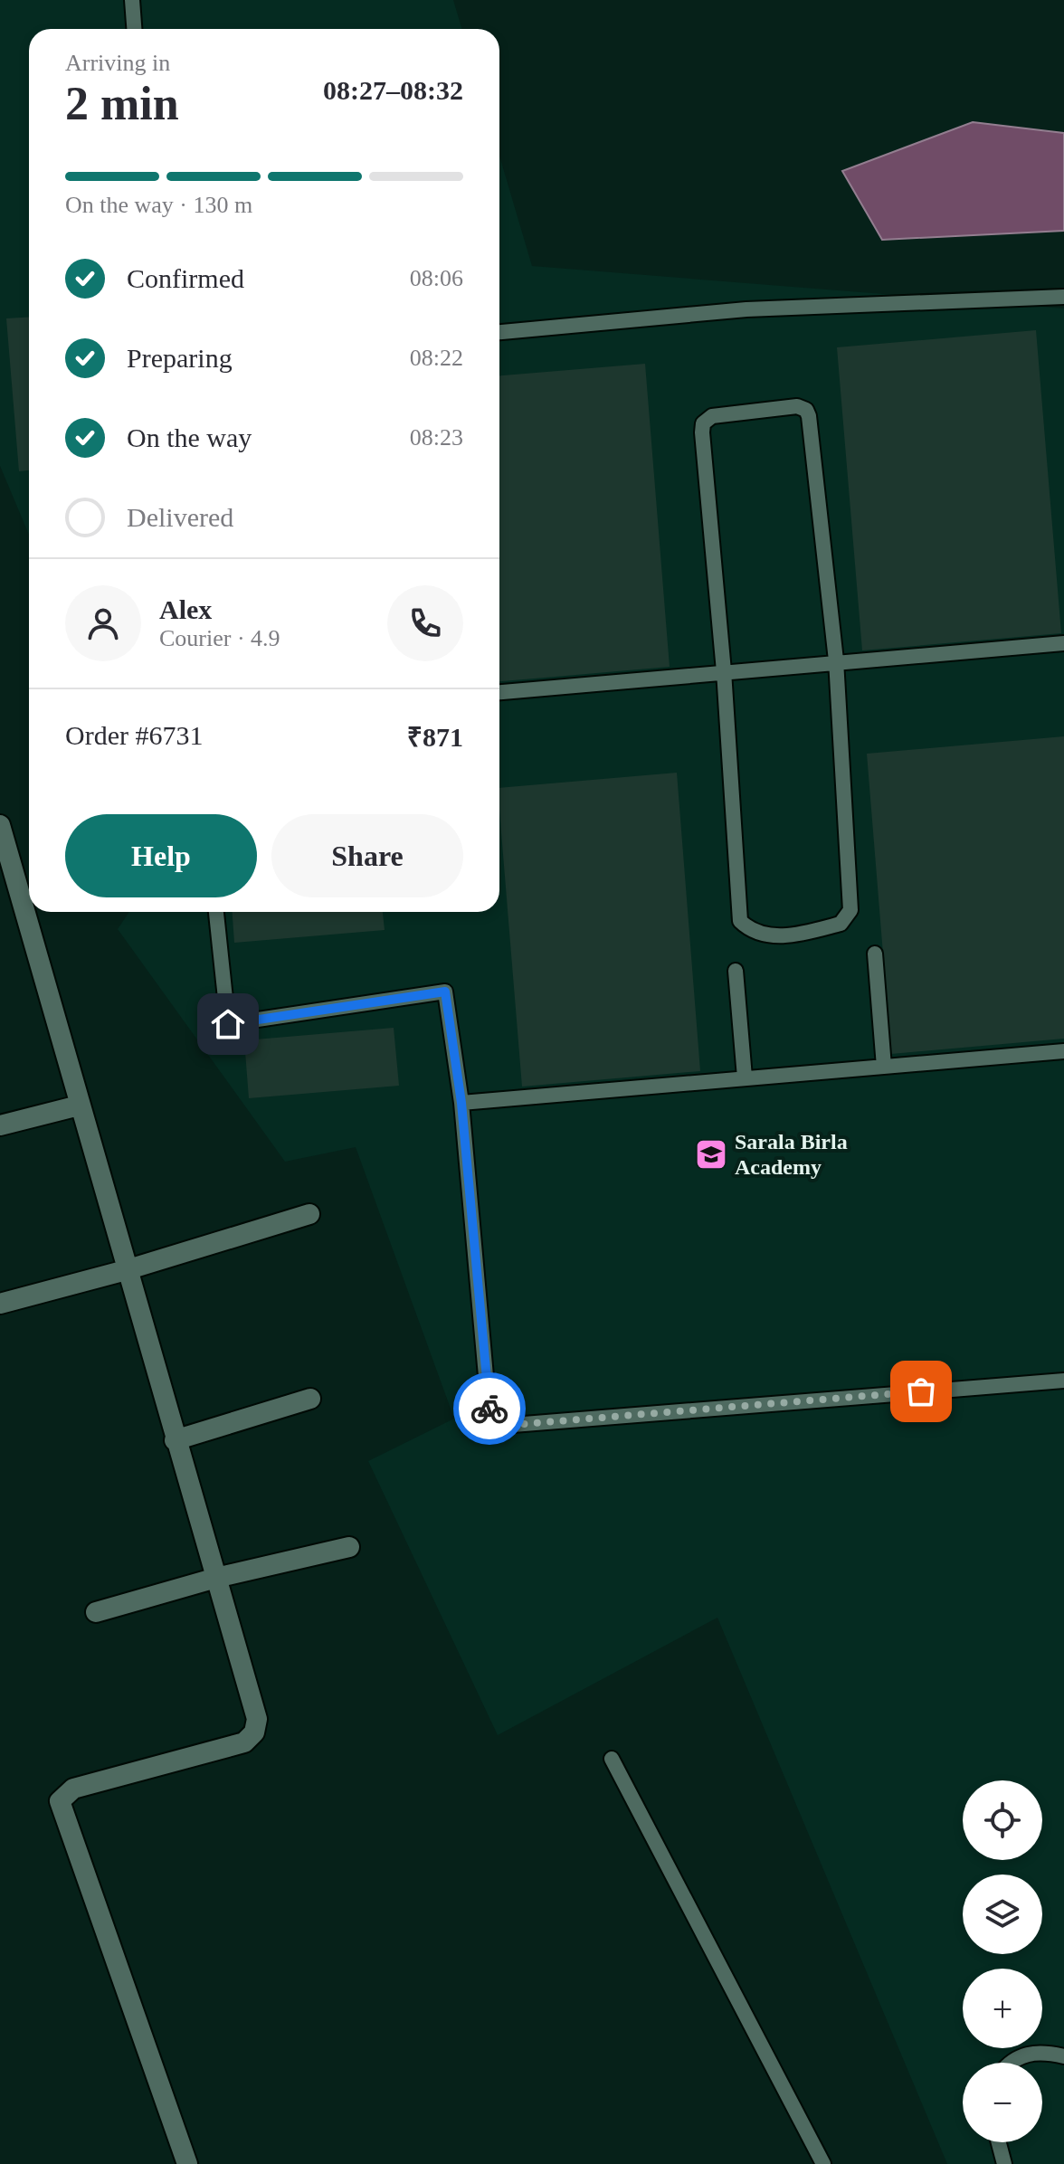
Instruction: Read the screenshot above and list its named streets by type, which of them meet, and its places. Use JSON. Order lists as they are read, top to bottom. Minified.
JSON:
{"places":{"school or university":["Sarala Birla Academy"]},"page":{"heading":["2 min","Arriving in","08:27–08:32"],"panel":["Alex","Courier · 4.9","Order #6731","₹871"],"bar":"On the way · 130 m","list":[["Confirmed","08:06"],["Preparing","08:22"],["On the way","08:23"],"Delivered"],"buttons":["Help","Share"],"map_buttons":["+","−"]}}
